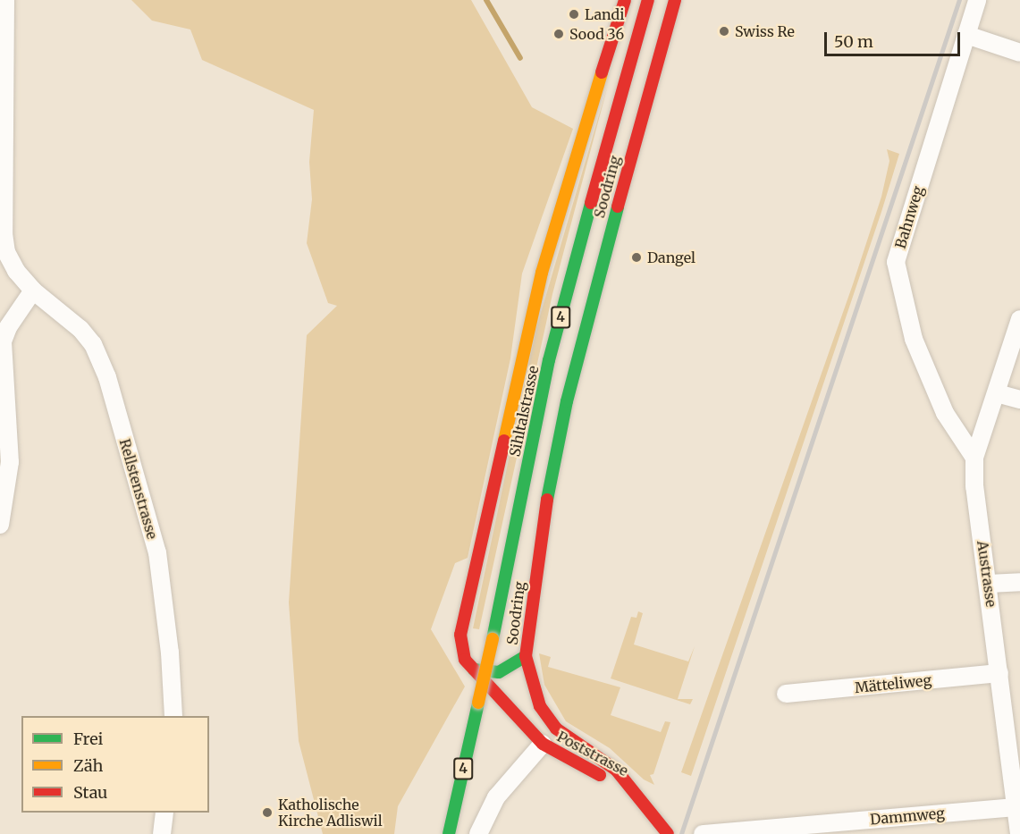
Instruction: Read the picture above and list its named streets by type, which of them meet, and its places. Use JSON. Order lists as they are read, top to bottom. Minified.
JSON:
{"streets":{"street":["Soodring","Bahnweg","4","Sihltalstrasse","Rellstenstrasse","Austrasse","Mätteliweg","Poststrasse","Dammweg"]},"crossings":[["Soodring","Poststrasse"],["Bahnweg","Austrasse"],["Austrasse","Mätteliweg"],["Austrasse","Dammweg"]],"places":["Landi","Swiss Re","Sood 36","Dangel","Katholische Kirche Adliswil"],"legend":["Frei","Zäh","Stau"],"scale_bar":"50 m"}
